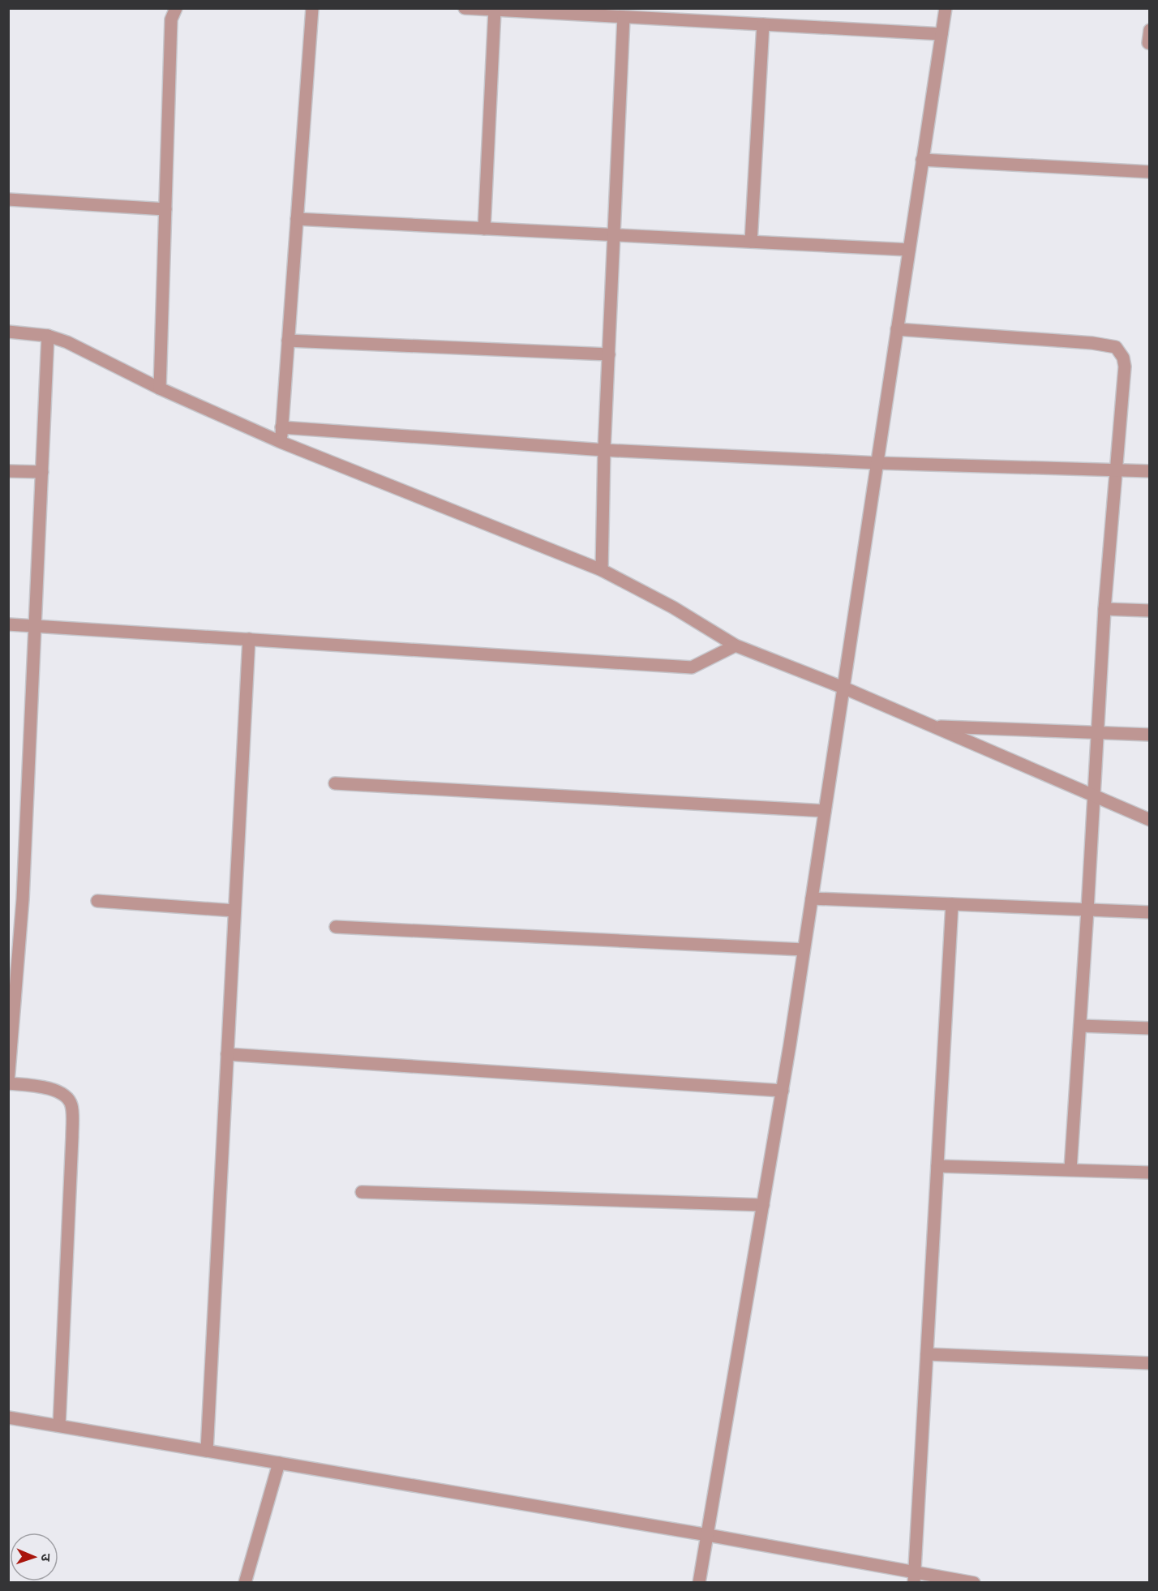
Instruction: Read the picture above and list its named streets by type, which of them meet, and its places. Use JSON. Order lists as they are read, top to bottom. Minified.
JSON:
{"north":"right"}
